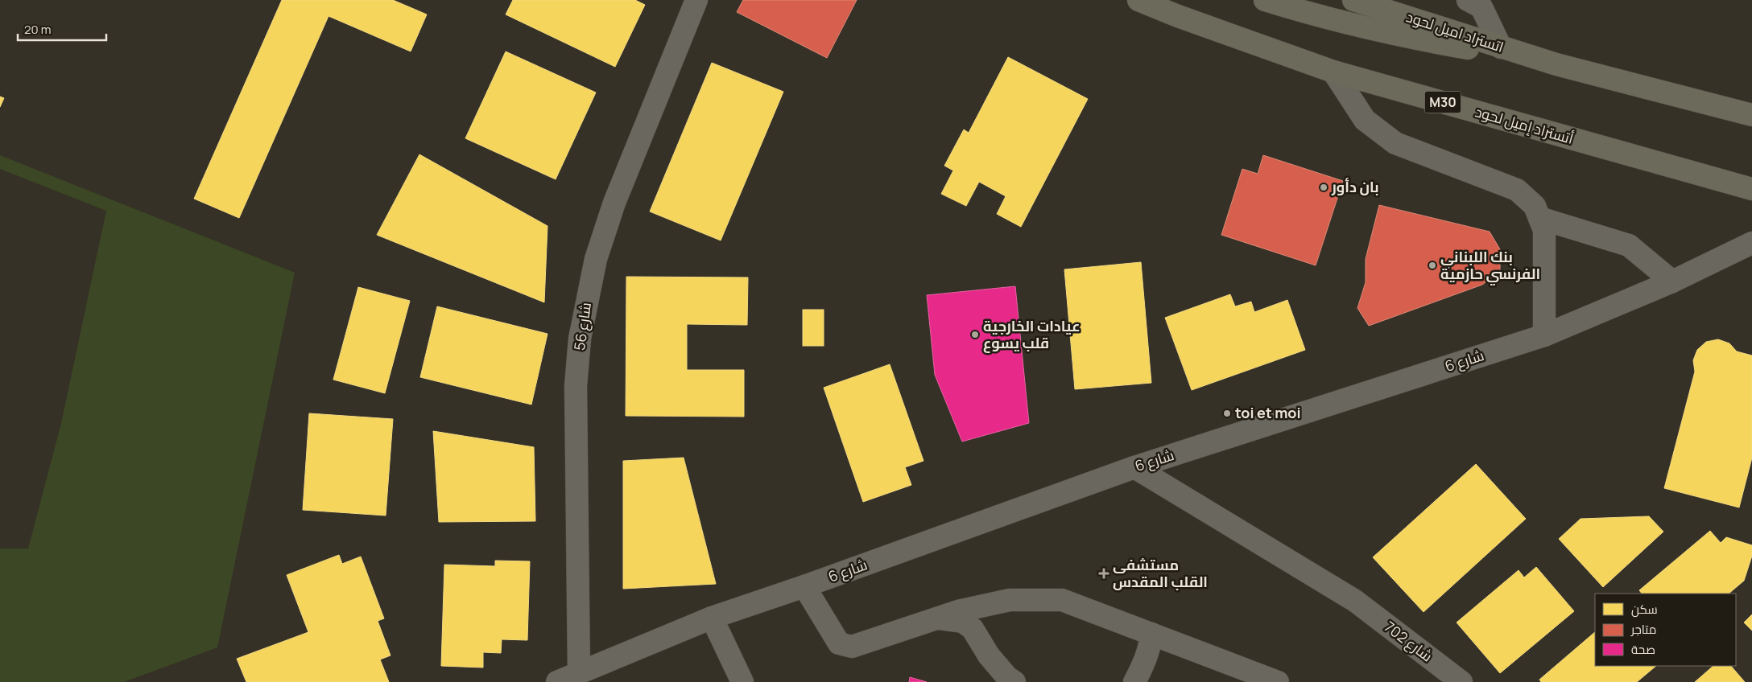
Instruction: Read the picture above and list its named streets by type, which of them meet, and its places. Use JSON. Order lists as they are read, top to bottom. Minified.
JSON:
{"streets":{"highway":["اتستراد اميل لحود","M30","أتستراد إميل لحود"],"street":["شارع 56","شارع 6","شارع 702"]},"crossings":[["شارع 56","شارع 6"],["شارع 6","شارع 702"]],"places":{"other":["بان دأور","بنك اللبناني الفرنسي حازمية","عيادات الخارجية قلب يسوع","toi et moi"],"health":["مستشفى القلب المقدس"]},"legend":["سكن","متاجر","صحة"],"scale_bar":"20 m"}
